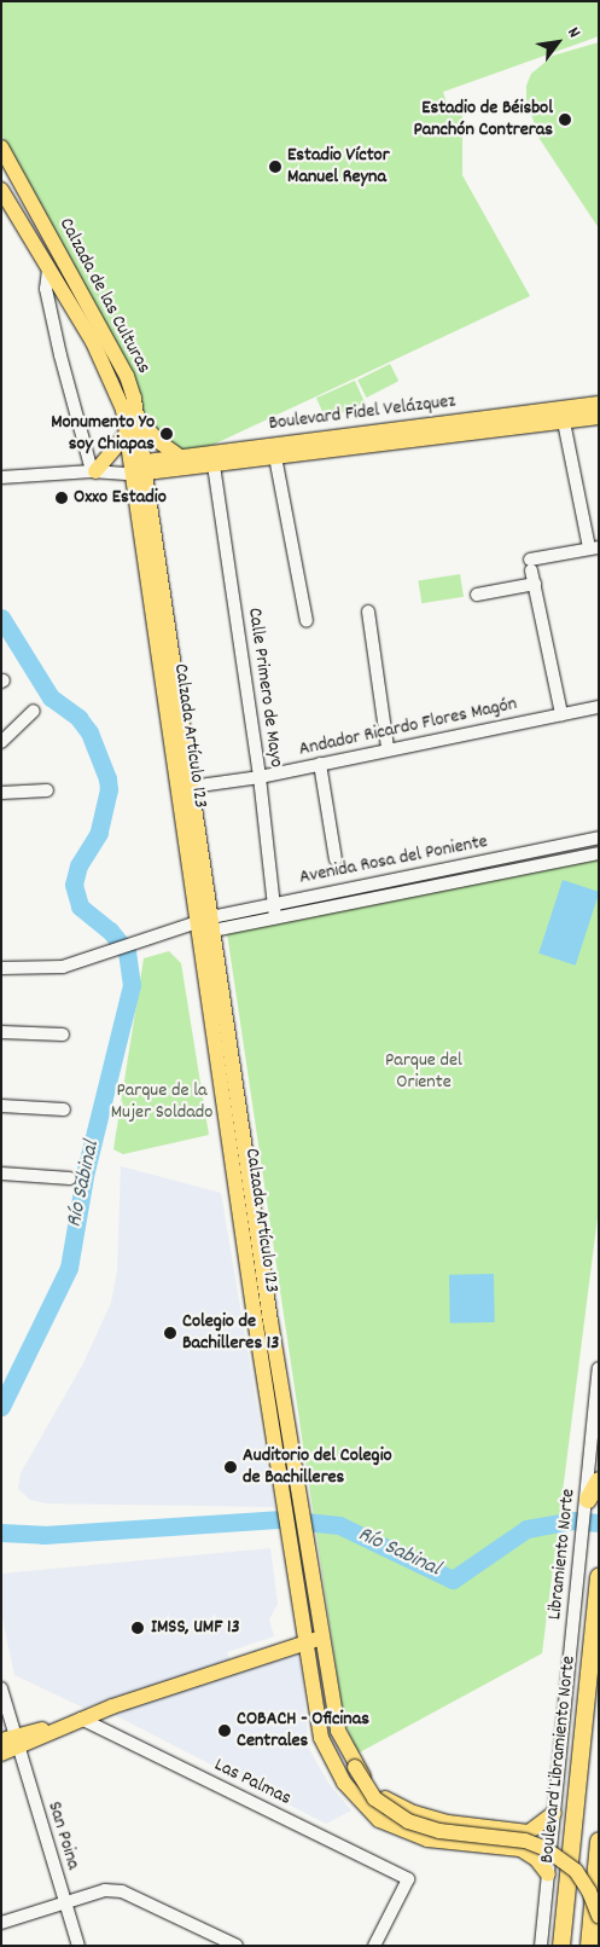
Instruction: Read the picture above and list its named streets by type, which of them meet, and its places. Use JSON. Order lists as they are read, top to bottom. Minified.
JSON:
{"streets":{"highway":["Boulevard Libramiento Norte"],"main road":["Calzada de las Culturas","Boulevard Fidel Velázquez","Calzada Artículo 123"],"street":["Calle Primero de Mayo","Andador Ricardo Flores Magón","Avenida Rosa del Poniente","Libramiento Norte","Las Palmas","San Poina"]},"crossings":[["Calzada de las Culturas","Boulevard Fidel Velázquez"],["Calzada de las Culturas","Calzada Artículo 123"],["Boulevard Fidel Velázquez","Calle Primero de Mayo"],["Boulevard Fidel Velázquez","Calzada Artículo 123"],["Calle Primero de Mayo","Andador Ricardo Flores Magón"],["Calle Primero de Mayo","Avenida Rosa del Poniente"],["Andador Ricardo Flores Magón","Calzada Artículo 123"],["Calzada Artículo 123","Avenida Rosa del Poniente"],["Calzada Artículo 123","Libramiento Norte"]],"water":["Río Sabinal"],"parks":["Parque del Oriente","Parque de la Mujer Soldado"],"places":["Estadio de Béisbol Panchón Contreras","Estadio Víctor Manuel Reyna","Monumento Yo soy Chiapas","Oxxo Estadio","Colegio de Bachilleres 13","Auditorio del Colegio de Bachilleres","IMSS, UMF 13","COBACH - Oficinas Centrales"],"north":"top right"}
